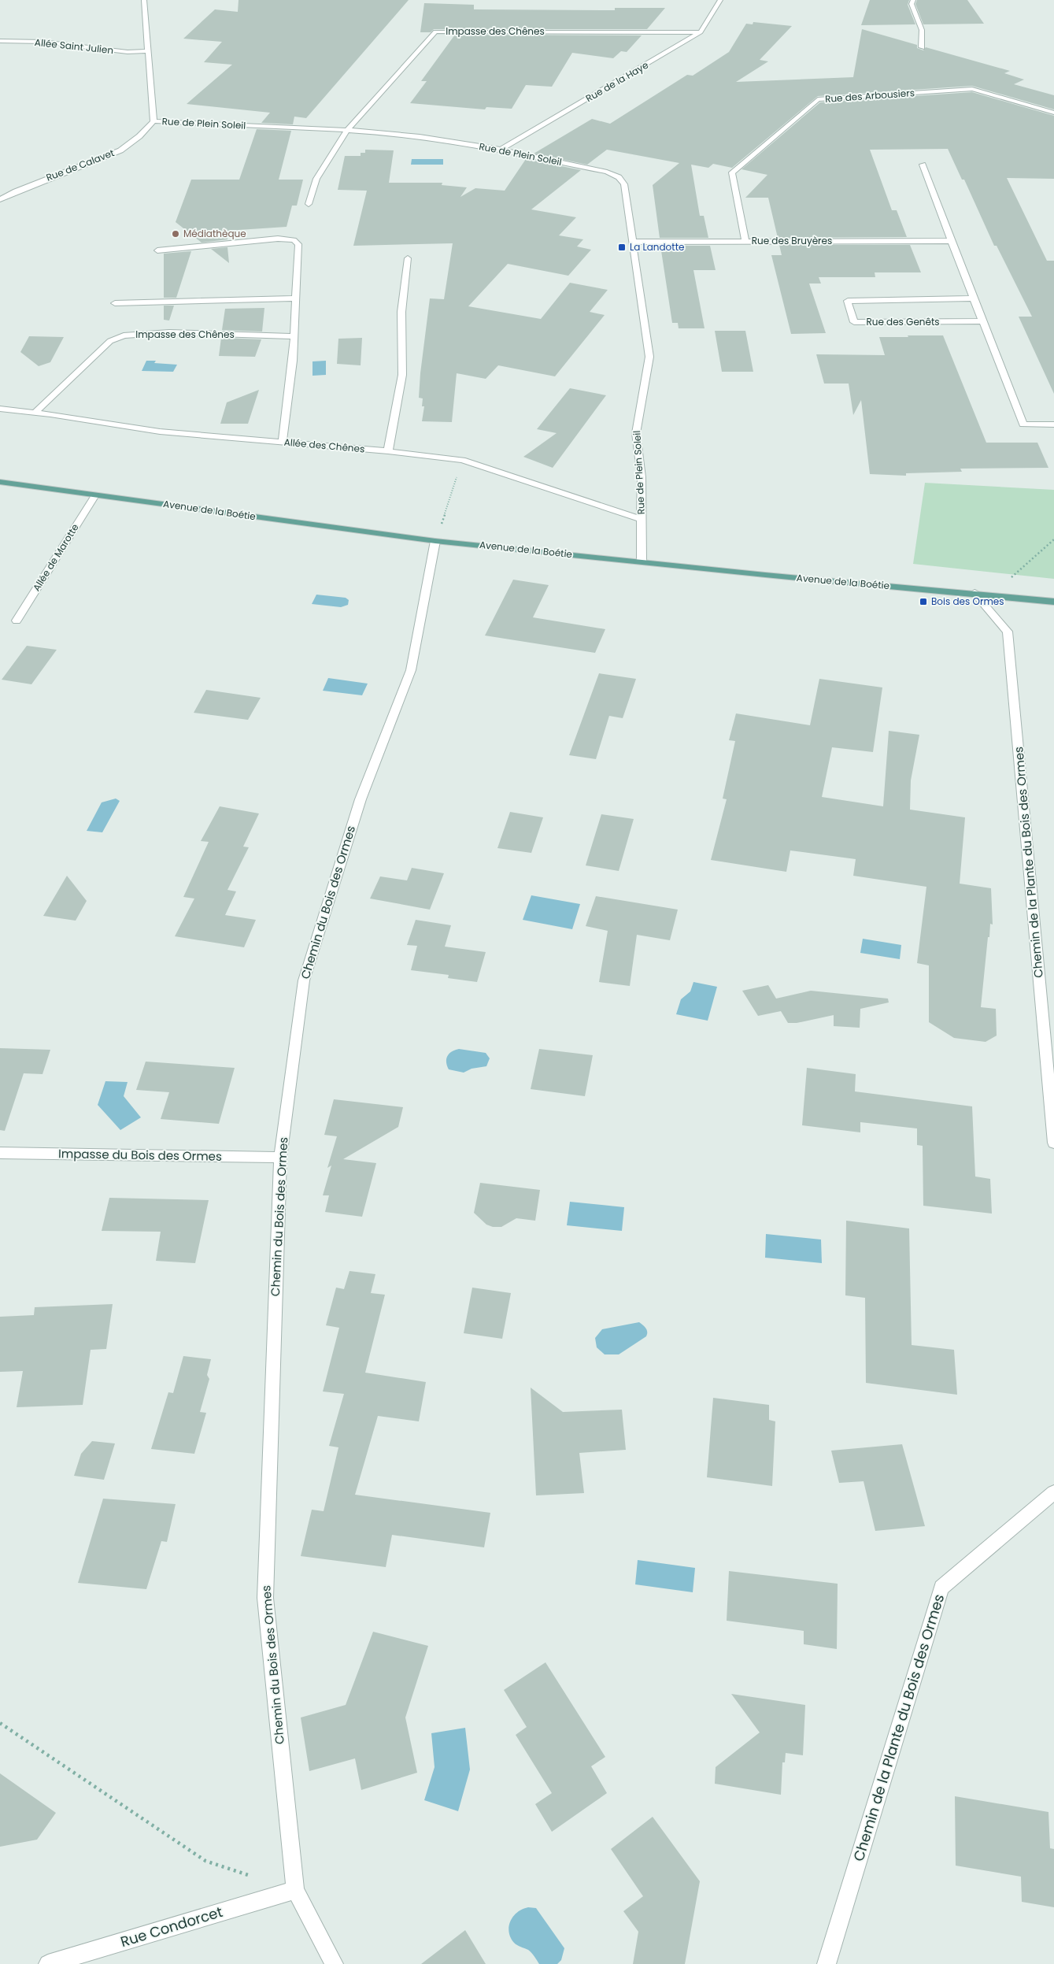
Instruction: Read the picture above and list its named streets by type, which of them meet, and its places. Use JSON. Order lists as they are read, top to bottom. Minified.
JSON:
{"streets":{"main road":["Avenue de la Boétie"],"street":["Impasse des Chênes","Allée Saint Julien","Rue de la Haye","Rue des Arbousiers","Rue de Plein Soleil","Rue de Calavet","Rue des Bruyères","Rue des Genêts","Allée des Chênes","Allée de Marotte","Chemin de la Plante du Bois des Ormes","Chemin du Bois des Ormes","Impasse du Bois des Ormes","Rue Condorcet"]},"crossings":[["Impasse des Chênes","Rue de la Haye"],["Impasse des Chênes","Rue de Plein Soleil"],["Impasse des Chênes","Allée des Chênes"],["Allée Saint Julien","Rue de Plein Soleil"],["Rue de la Haye","Rue de Plein Soleil"],["Rue des Arbousiers","Rue des Bruyères"],["Rue de Plein Soleil","Rue de Calavet"],["Rue de Plein Soleil","Rue des Bruyères"],["Rue de Plein Soleil","Allée des Chênes"],["Rue de Plein Soleil","Avenue de la Boétie"],["Avenue de la Boétie","Allée de Marotte"],["Avenue de la Boétie","Chemin de la Plante du Bois des Ormes"],["Avenue de la Boétie","Chemin du Bois des Ormes"],["Chemin du Bois des Ormes","Impasse du Bois des Ormes"],["Chemin du Bois des Ormes","Rue Condorcet"]],"places":{"other":["Médiathèque"],"transit":["La Landotte","Bois des Ormes"]}}
